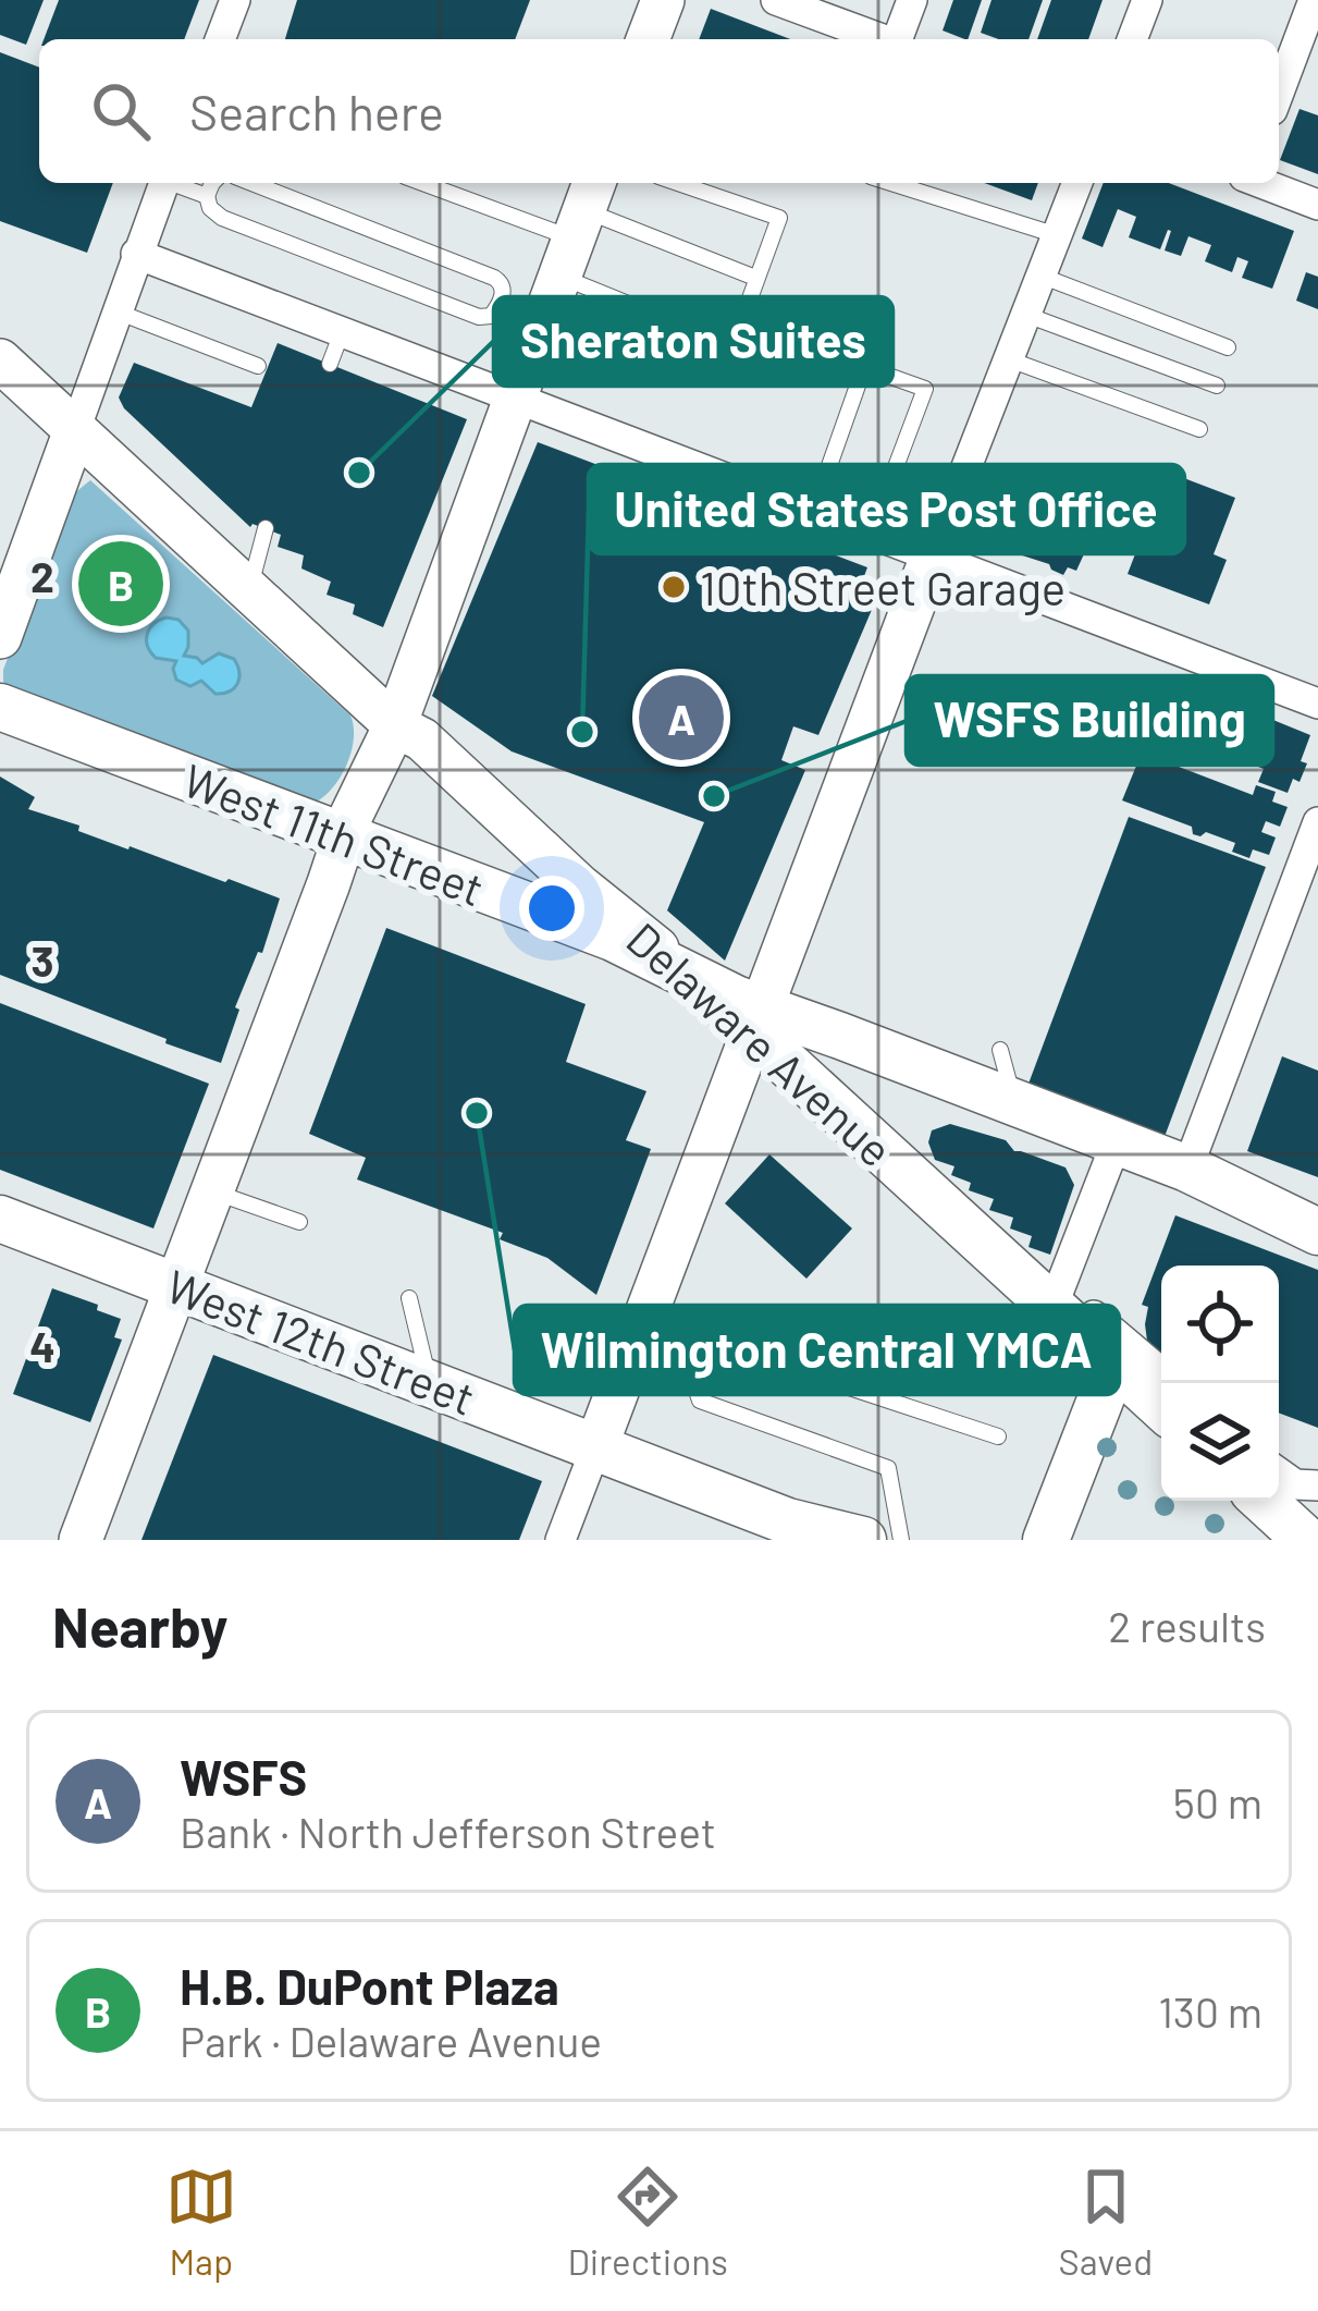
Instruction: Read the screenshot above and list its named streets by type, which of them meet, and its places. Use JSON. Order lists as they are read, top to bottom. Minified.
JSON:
{"streets":{"main road":["West 11th Street","Delaware Avenue","West 12th Street"]},"crossings":[["West 11th Street","Delaware Avenue"]],"places":["Sheraton Suites","10th Street Garage","United States Post Office","WSFS Building","Wilmington Central YMCA"],"page":{"search":"Search here","pins":["B","A"],"heading":["Nearby","2 results"],"list":[{"mark":"A","name":"WSFS","note":"Bank · North Jefferson Street","value":"50 m"},{"mark":"B","name":"H.B. DuPont Plaza","note":"Park · Delaware Avenue","value":"130 m"}],"nav":["Map","Directions","Saved"]},"grid":{"rows":["2","3","4"]}}
